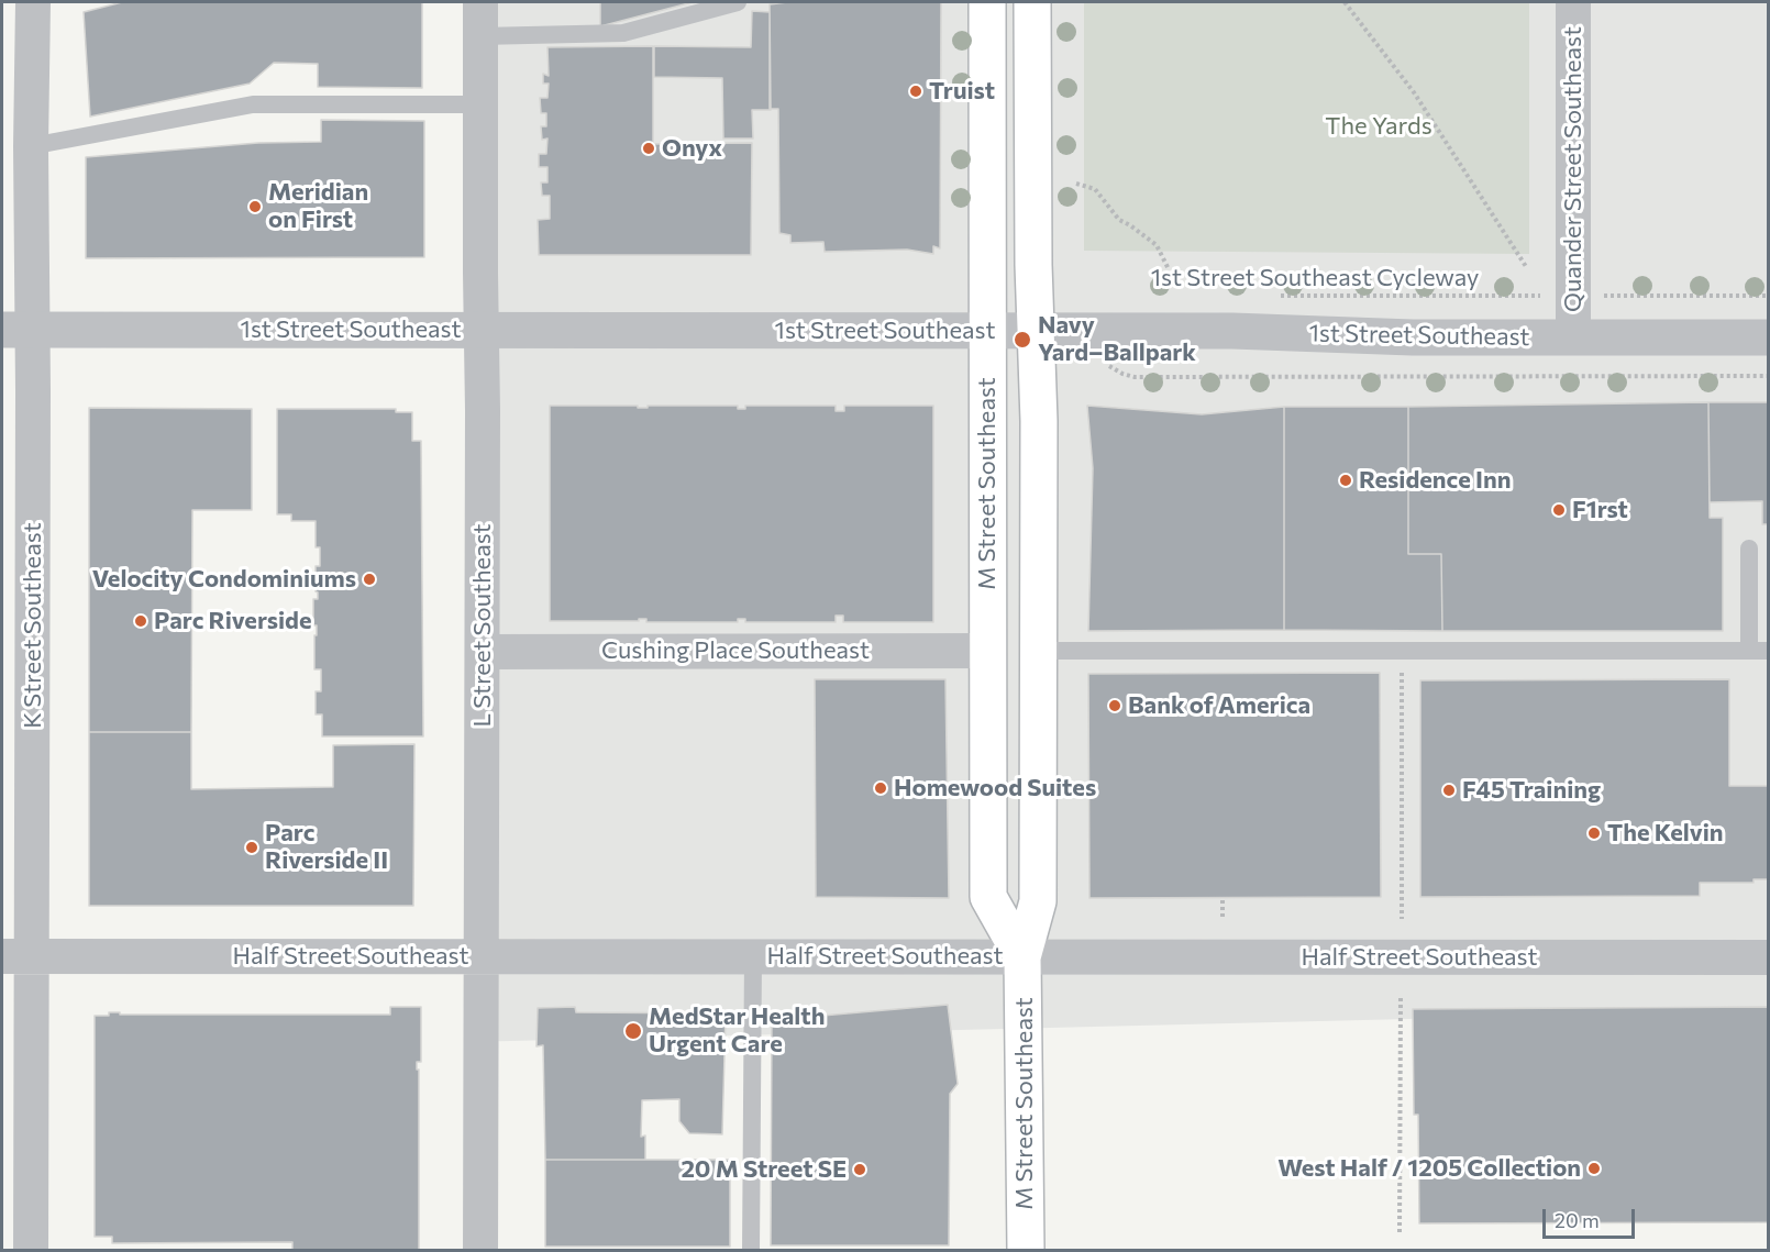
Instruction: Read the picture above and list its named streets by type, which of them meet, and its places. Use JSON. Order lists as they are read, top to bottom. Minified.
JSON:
{"streets":{"main road":["M Street Southeast"],"street":["Quander Street Southeast","1st Street Southeast","K Street Southeast","L Street Southeast","Cushing Place Southeast","Half Street Southeast"],"path":["1st Street Southeast Cycleway"]},"crossings":[["Quander Street Southeast","1st Street Southeast"],["1st Street Southeast","M Street Southeast"],["1st Street Southeast","K Street Southeast"],["1st Street Southeast","L Street Southeast"],["M Street Southeast","Cushing Place Southeast"],["M Street Southeast","Half Street Southeast"],["K Street Southeast","Half Street Southeast"],["L Street Southeast","Cushing Place Southeast"],["L Street Southeast","Half Street Southeast"]],"parks":["The Yards"],"places":["Truist","Onyx","Meridian on First","Navy Yard–Ballpark","Residence Inn","F1rst","Velocity Condominiums","Parc Riverside","Bank of America","Homewood Suites","F45 Training","The Kelvin","Parc Riverside II","MedStar Health Urgent Care","West Half / 1205 Collection","20 M Street SE"],"scale_bar":"20 m"}
